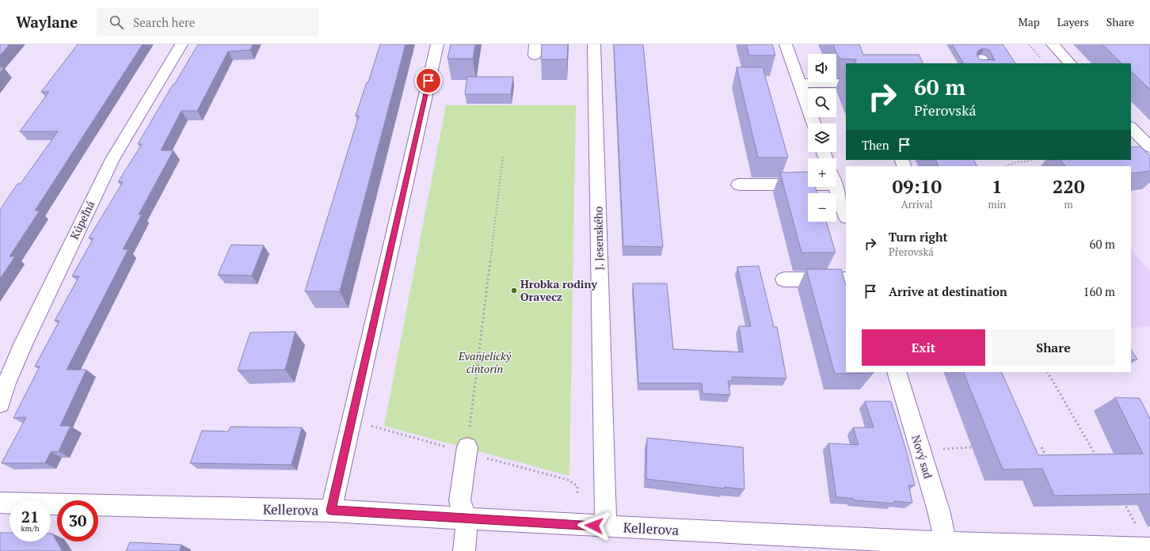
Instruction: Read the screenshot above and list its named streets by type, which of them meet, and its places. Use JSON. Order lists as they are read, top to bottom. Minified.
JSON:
{"streets":{"street":["Kúpeľná","J. Jesenského","Nový sad","Kellerova"]},"crossings":[["J. Jesenského","Kellerova"],["Nový sad","Kellerova"]],"parks":["Evanjelický cintorín"],"places":["Hrobka rodiny Oravecz"],"page":{"header":"Waylane","search":"Search here","nav":["Map","Layers","Share"],"map_buttons":["+","−"],"turn":["60 m","Přerovská"],"then":"Then","eta":["09:10","Arrival","1","min","220","m"],"list":[{"name":"Turn right","note":"Přerovská","value":"60 m"},{"name":"Arrive at destination","value":"160 m"}],"buttons":["Exit","Share"],"speed":"21 km/h","limit":"30"}}
